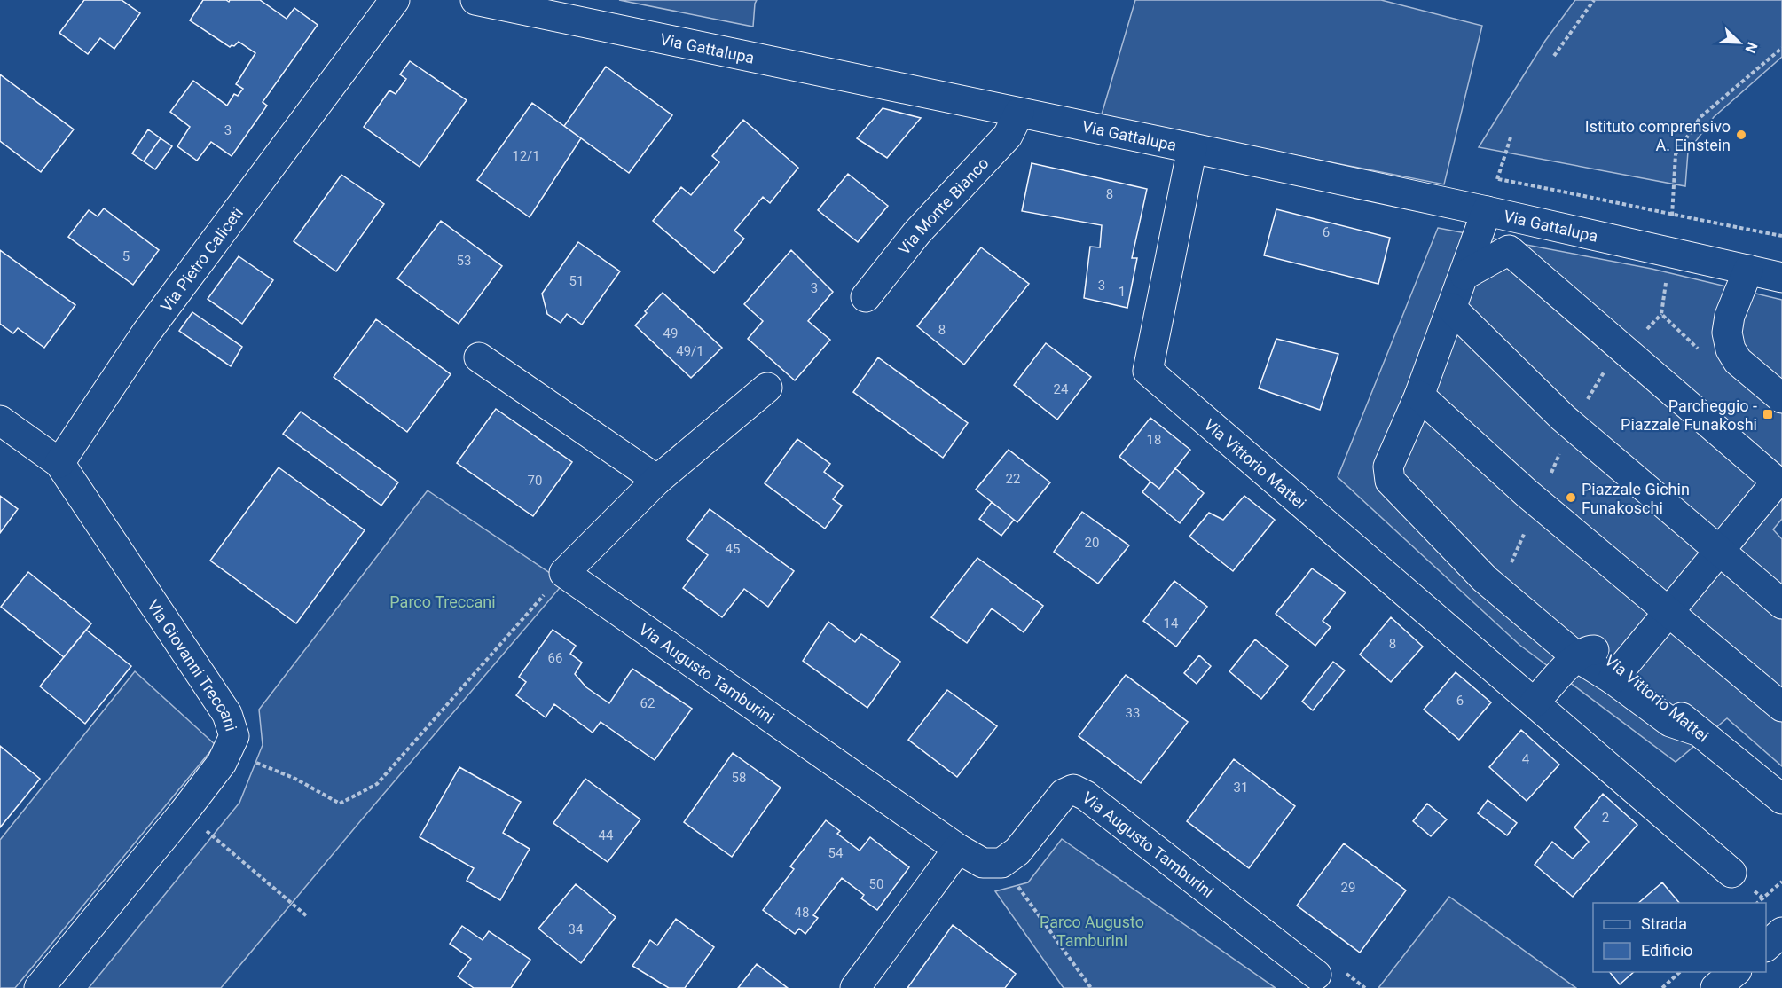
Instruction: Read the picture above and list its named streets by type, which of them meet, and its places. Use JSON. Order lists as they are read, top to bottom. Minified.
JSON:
{"streets":{"street":["Via Gattalupa","Via Monte Bianco","Via Pietro Caliceti","Via Vittorio Mattei","Via Giovanni Treccani","Via Augusto Tamburini"]},"crossings":[["Via Gattalupa","Via Monte Bianco"],["Via Gattalupa","Via Vittorio Mattei"],["Via Pietro Caliceti","Via Giovanni Treccani"]],"parks":["Parco Treccani","Parco Augusto Tamburini"],"places":{"other":["Istituto comprensivo A. Einstein","Piazzale Gichin Funakoschi"],"transit":["Parcheggio - Piazzale Funakoshi"]},"house_numbers":["3","12/1","8","6","5","53","51","3","3","1","8","49","49/1","24","18","22","70","20","45","14","8","66","6","62","33","4","58","31","2","44","54","50","29","48","34"],"legend":["Strada","Edificio"],"north":"bottom right"}
